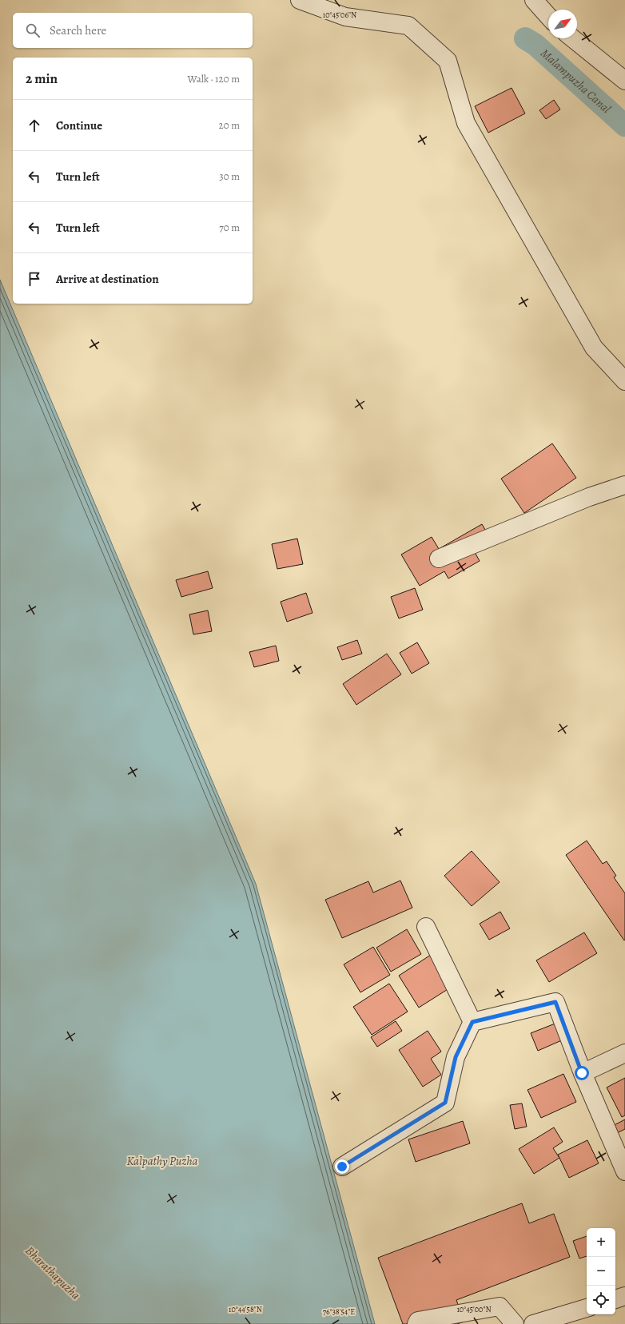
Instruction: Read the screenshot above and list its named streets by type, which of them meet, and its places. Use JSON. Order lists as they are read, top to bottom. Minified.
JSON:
{"water":["Malampuzha Canal","Kalpathy Puzha","Bharathapuzha"],"north":"top right","page":{"search":"Search here","heading":["2 min","Walk · 120 m"],"list":[["Continue","20 m"],["Turn left","30 m"],["Turn left","70 m"],"Arrive at destination"],"map_buttons":["+","−"]},"coordinates":["10°45'06\"N","10°44'58\"N","10°45'00\"N","76°38'54\"E"]}
